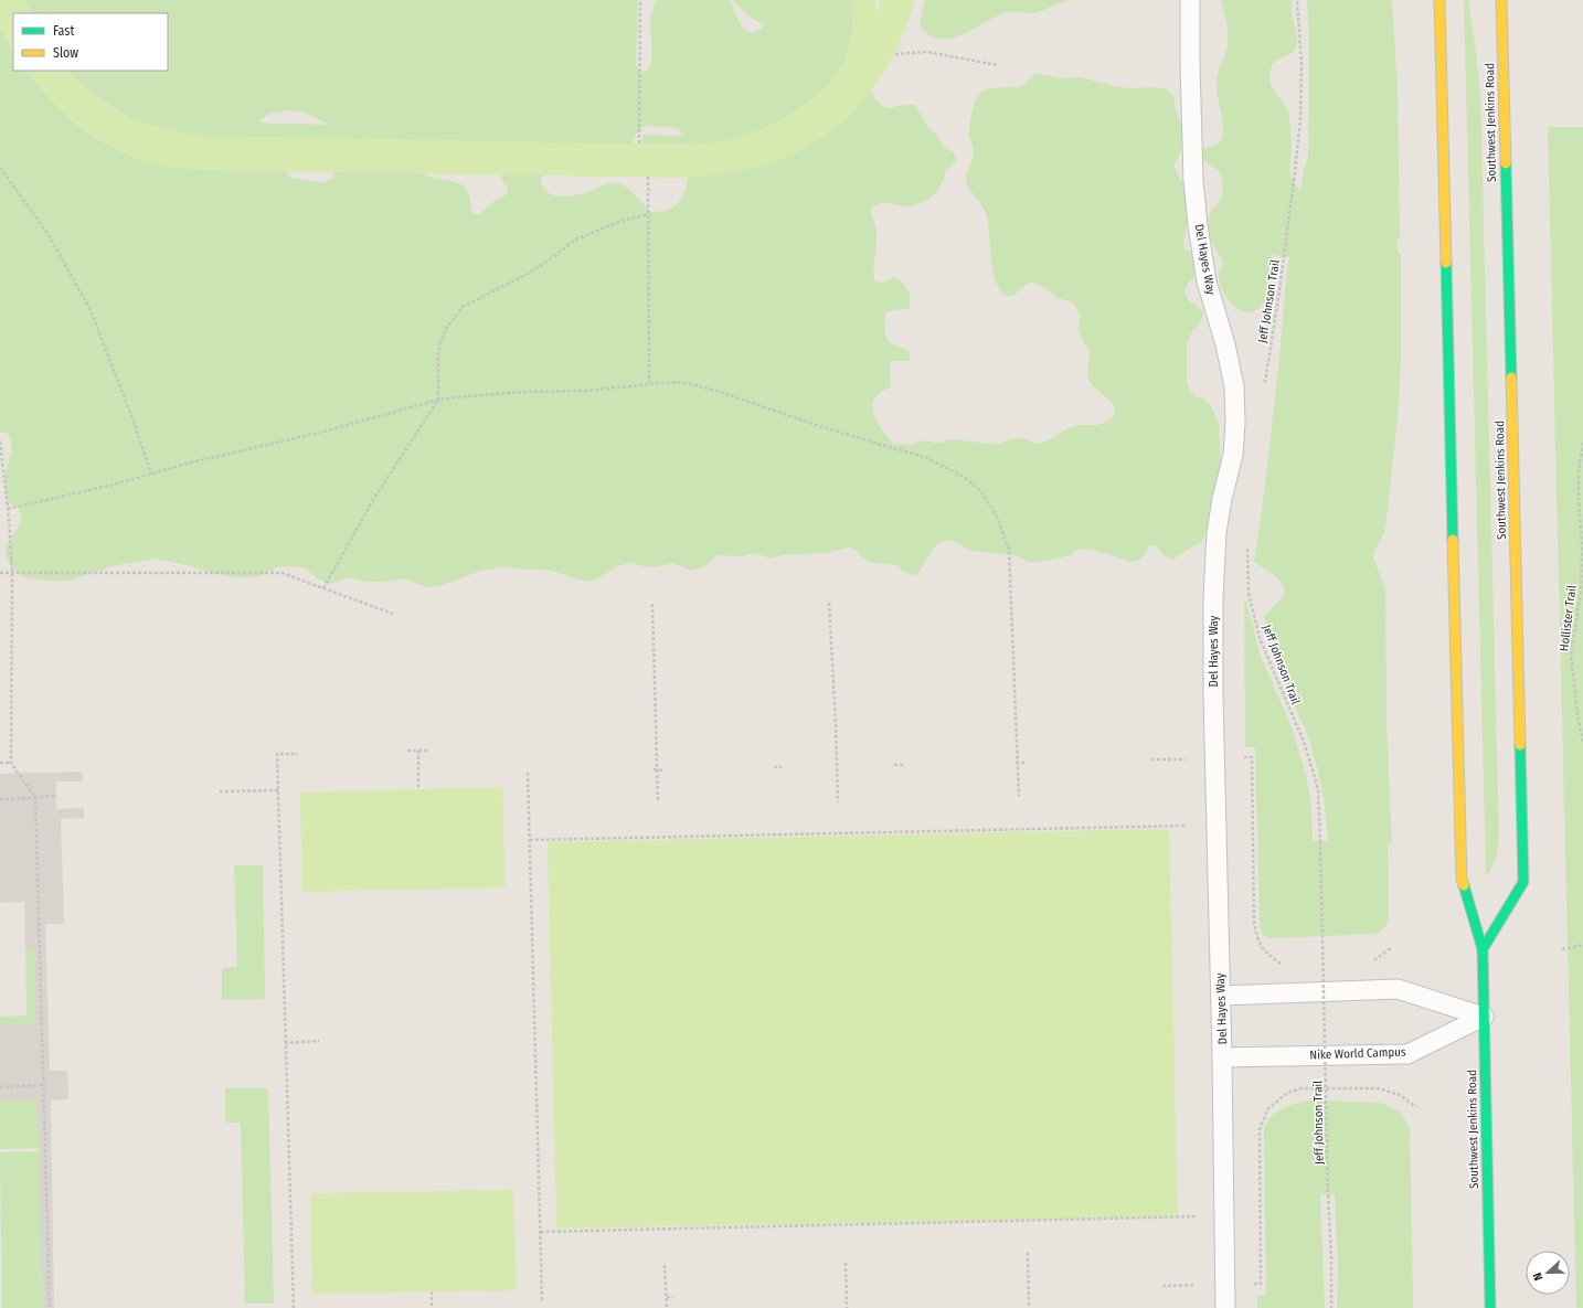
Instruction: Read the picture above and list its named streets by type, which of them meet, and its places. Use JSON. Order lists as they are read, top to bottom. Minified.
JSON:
{"streets":{"main road":["Southwest Jenkins Road"],"lane":["Del Hayes Way","Nike World Campus"],"path":["Jeff Johnson Trail","Hollister Trail"]},"crossings":[["Southwest Jenkins Road","Nike World Campus"],["Del Hayes Way","Nike World Campus"]],"legend":["Fast","Slow"],"north":"left"}
